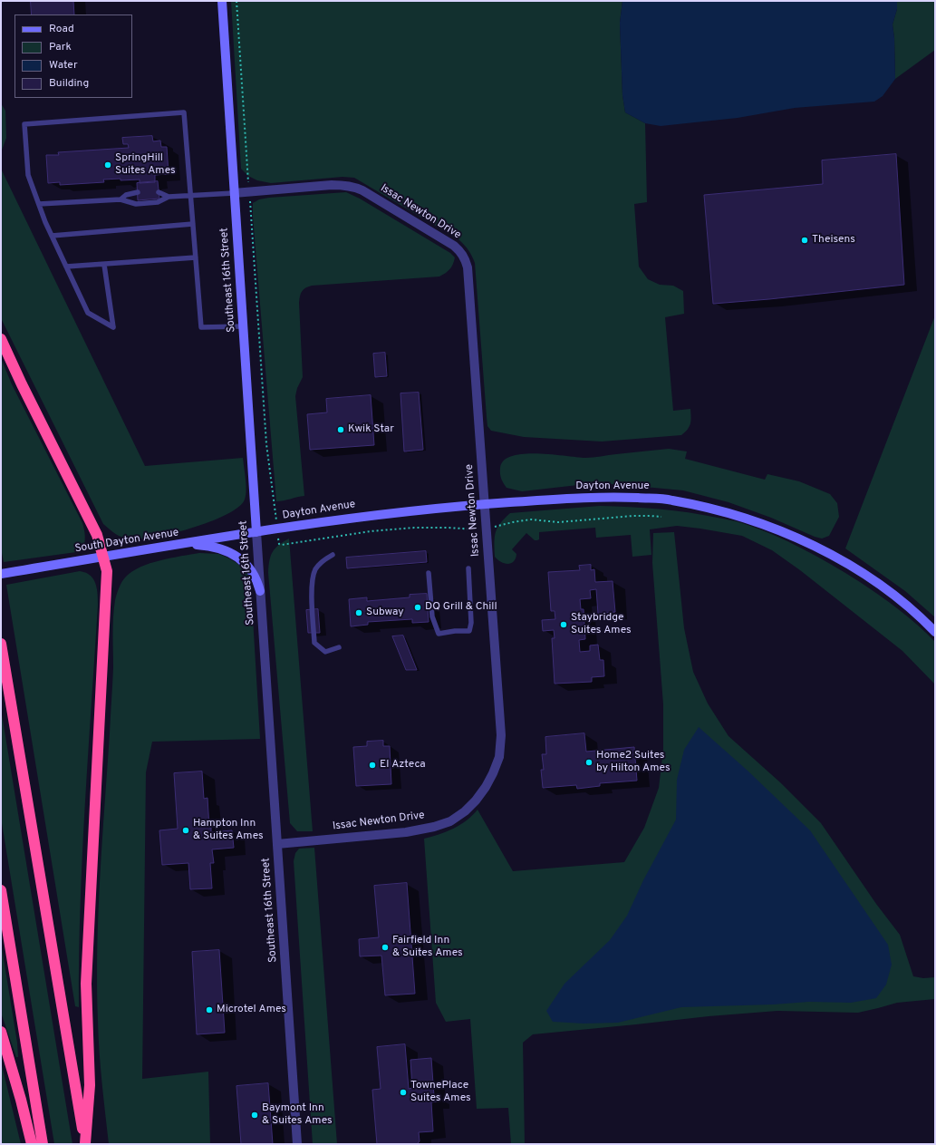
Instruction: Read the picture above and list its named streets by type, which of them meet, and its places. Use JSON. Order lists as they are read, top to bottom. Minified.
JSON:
{"streets":{"main road":["Southeast 16th Street","Dayton Avenue","South Dayton Avenue"],"street":["Issac Newton Drive"]},"crossings":[["Issac Newton Drive","Southeast 16th Street"],["Issac Newton Drive","Dayton Avenue"],["Southeast 16th Street","Dayton Avenue"],["Southeast 16th Street","South Dayton Avenue"],["Dayton Avenue","South Dayton Avenue"]],"places":["SpringHill Suites Ames","Theisens","Kwik Star","DQ Grill & Chill","Subway","Staybridge Suites Ames","Home2 Suites by Hilton Ames","El Azteca","Hampton Inn & Suites Ames","Fairfield Inn & Suites Ames","Microtel Ames","TownePlace Suites Ames","Baymont Inn & Suites Ames"],"legend":["Road","Park","Water","Building"]}
